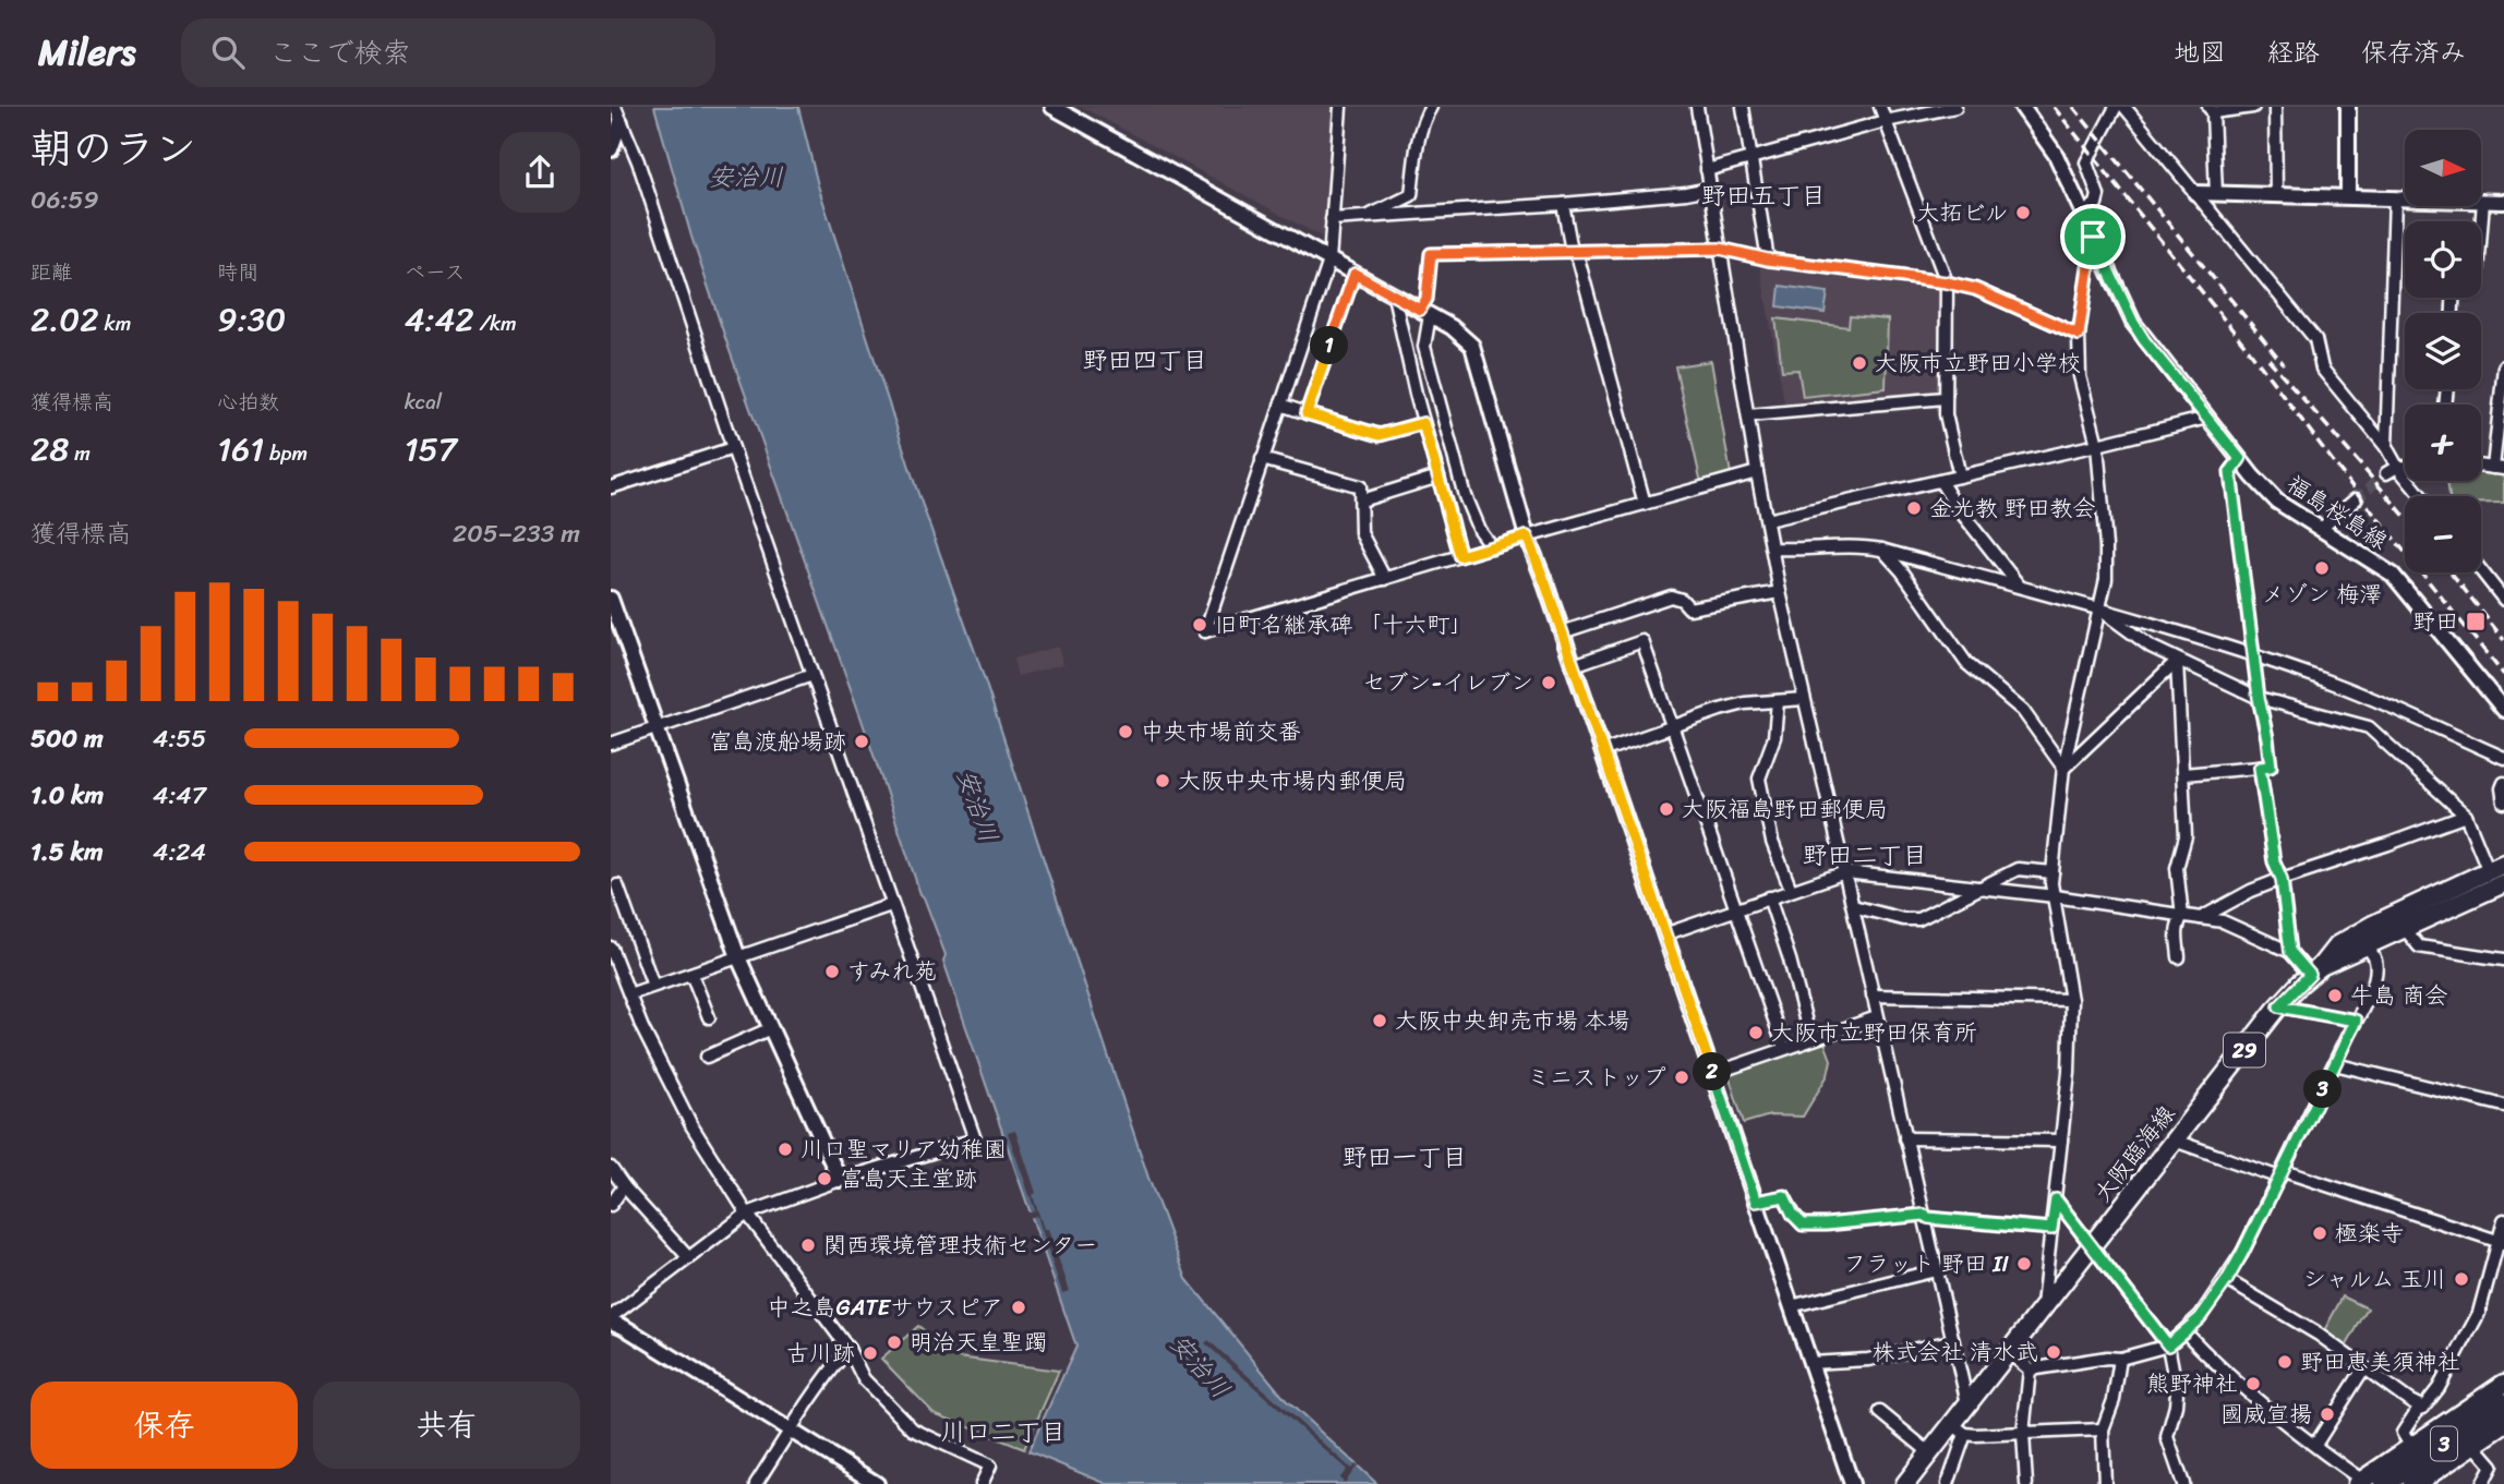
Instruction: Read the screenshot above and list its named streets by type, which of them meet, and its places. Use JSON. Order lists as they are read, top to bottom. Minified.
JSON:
{"streets":{"highway":["3"],"main road":["29","大阪臨海線"],"street":["福島桜島線"]},"districts":["野田五丁目","野田四丁目","野田二丁目","野田一丁目","川口二丁目"],"water":["安治川"],"places":{"other":["大拓ビル","大阪市立野田小学校","金光教 野田教会","メゾン 梅澤","旧町名継承碑 「十六町」","セブン-イレブン","中央市場前交番","富島渡船場跡","大阪中央市場内郵便局","大阪福島野田郵便局","すみれ苑","牛島 商会","大阪中央卸売市場 本場","大阪市立野田保育所","ミニストップ","川口聖マリア幼稚園","富島天主堂跡","極楽寺","関西環境管理技術センター","フラット 野田 II","シャルム 玉川","中之島GATEサウスピア","明治天皇聖躅","株式会社 清水武","古川跡","野田恵美須神社","熊野神社","國威宣揚"],"transit":["野田"]},"north":"right","page":{"header":"Milers","search":"ここで検索","nav":["地図","経路","保存済み"],"heading":["朝のラン","06:59"],"map_buttons":["+","−"],"stats":[["距離","2.02 km"],["時間","9:30"],["ペース","4:42 /km"],["獲得標高","28 m"],["心拍数","161 bpm"],["kcal","157"]],"pins":["1","2","3"],"chart":["獲得標高","205–233 m"],"list":[{"name":"500 m","note":"4:55"},{"name":"1.0 km","note":"4:47"},{"name":"1.5 km","note":"4:24"}],"buttons":["保存","共有"]}}
